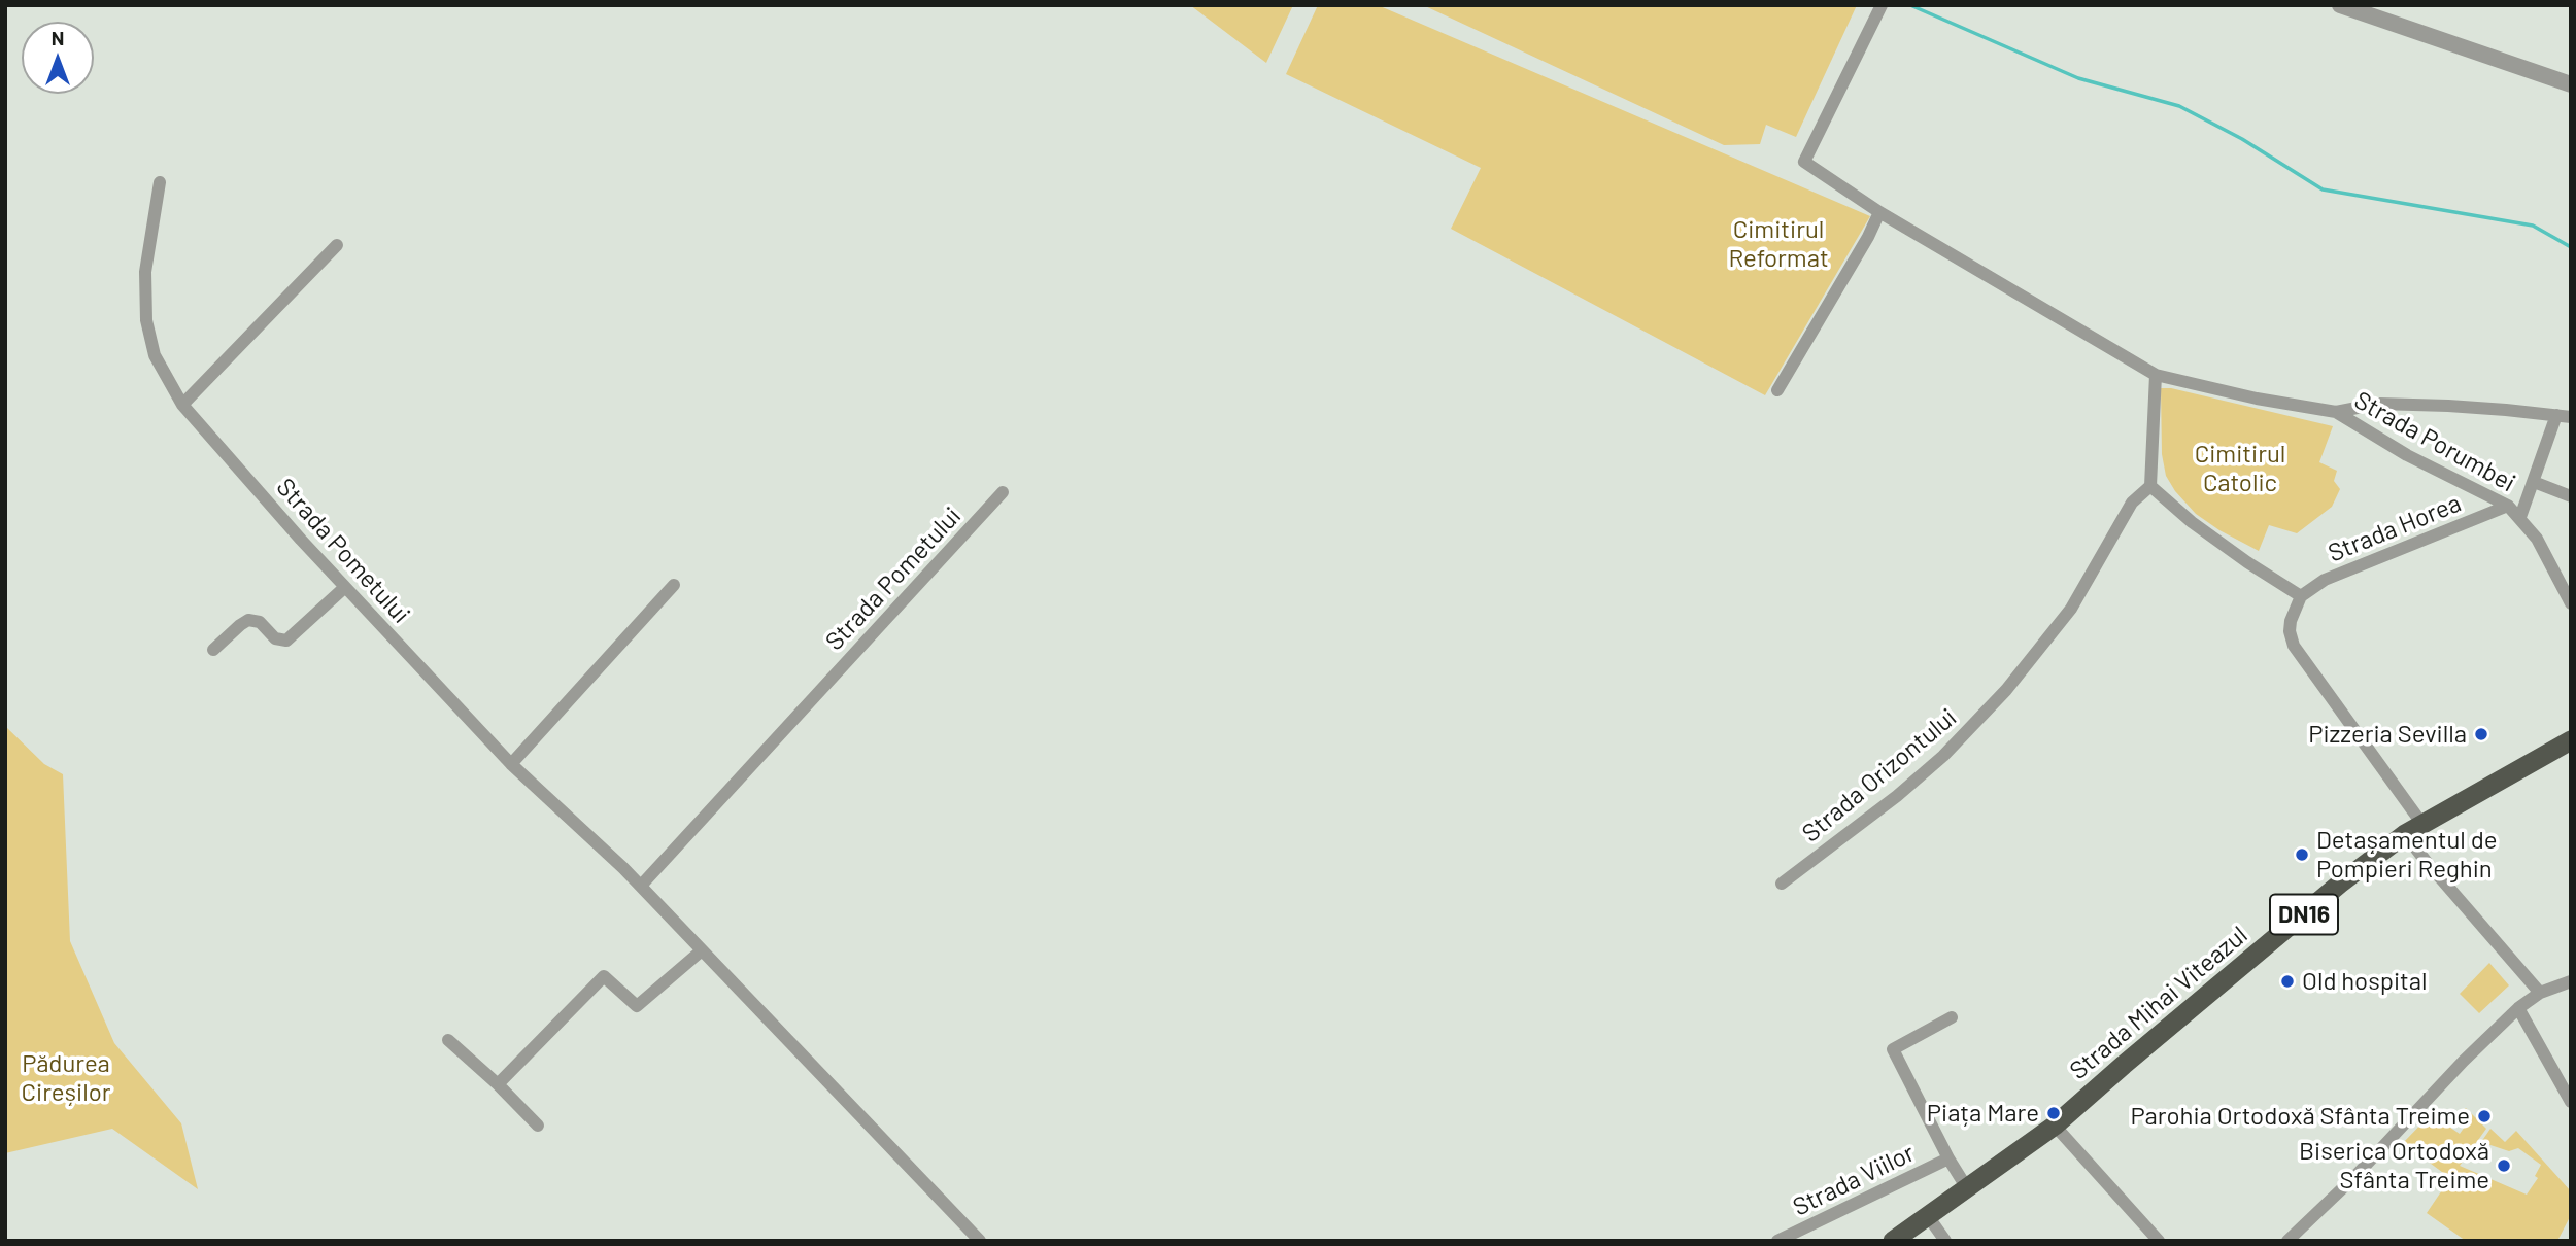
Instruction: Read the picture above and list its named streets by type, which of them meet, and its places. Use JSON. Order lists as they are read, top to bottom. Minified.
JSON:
{"streets":{"highway":["DN16","Strada Mihai Viteazul"],"street":["Strada Porumbei","Strada Horea","Strada Pometului","Strada Orizontului","Strada Viilor"]},"crossings":[["Strada Porumbei","Strada Horea"],["Strada Mihai Viteazul","Strada Viilor"]],"parks":["Cimitirul Reformat","Cimitirul Catolic","Pădurea Cireșilor"],"places":["Pizzeria Sevilla","Detașamentul de Pompieri Reghin","Old hospital","Piața Mare","Parohia Ortodoxă Sfânta Treime","Biserica Ortodoxă Sfânta Treime"],"north":"top"}
